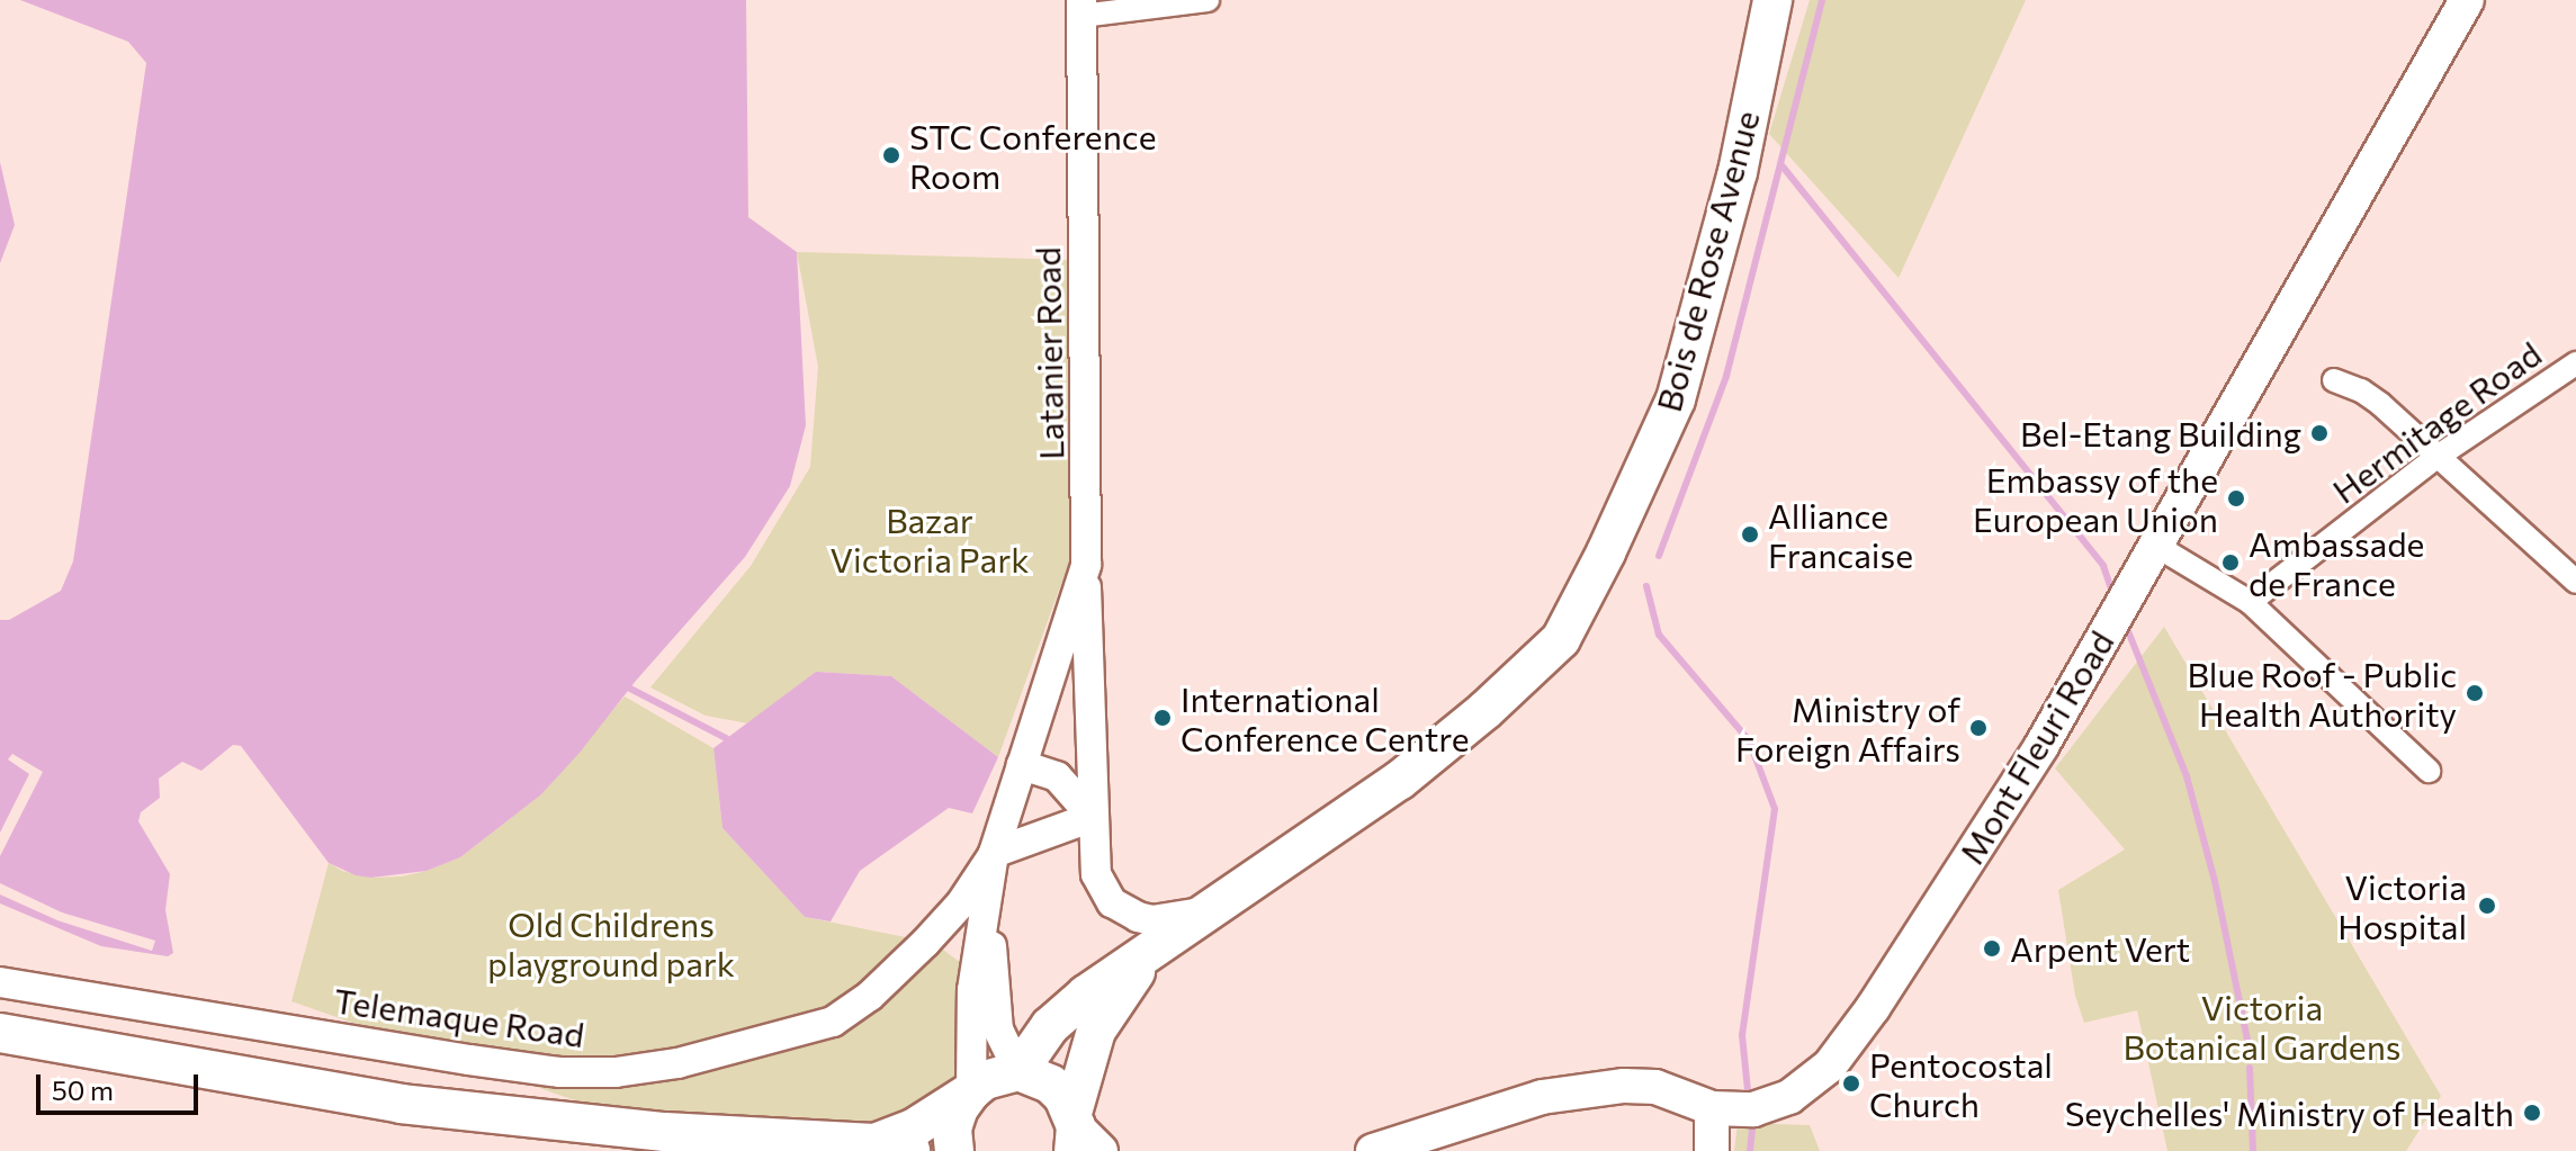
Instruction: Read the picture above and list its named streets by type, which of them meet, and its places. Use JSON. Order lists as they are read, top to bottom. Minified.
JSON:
{"streets":{"main road":["Bois de Rose Avenue","Mont Fleuri Road"],"street":["Latanier Road","Hermitage Road","Telemaque Road"]},"crossings":[["Bois de Rose Avenue","Latanier Road"],["Latanier Road","Telemaque Road"]],"parks":["Bazar Victoria Park","Old Childrens playground park","Victoria Botanical Gardens"],"places":["STC Conference Room","Bel-Etang Building","Embassy of the European Union","Alliance Francaise","Ambassade de France","Blue Roof - Public Health Authority","International Conference Centre","Ministry of Foreign Affairs","Victoria Hospital","Arpent Vert","Pentocostal Church","Seychelles' Ministry of Health"],"scale_bar":"50 m"}
